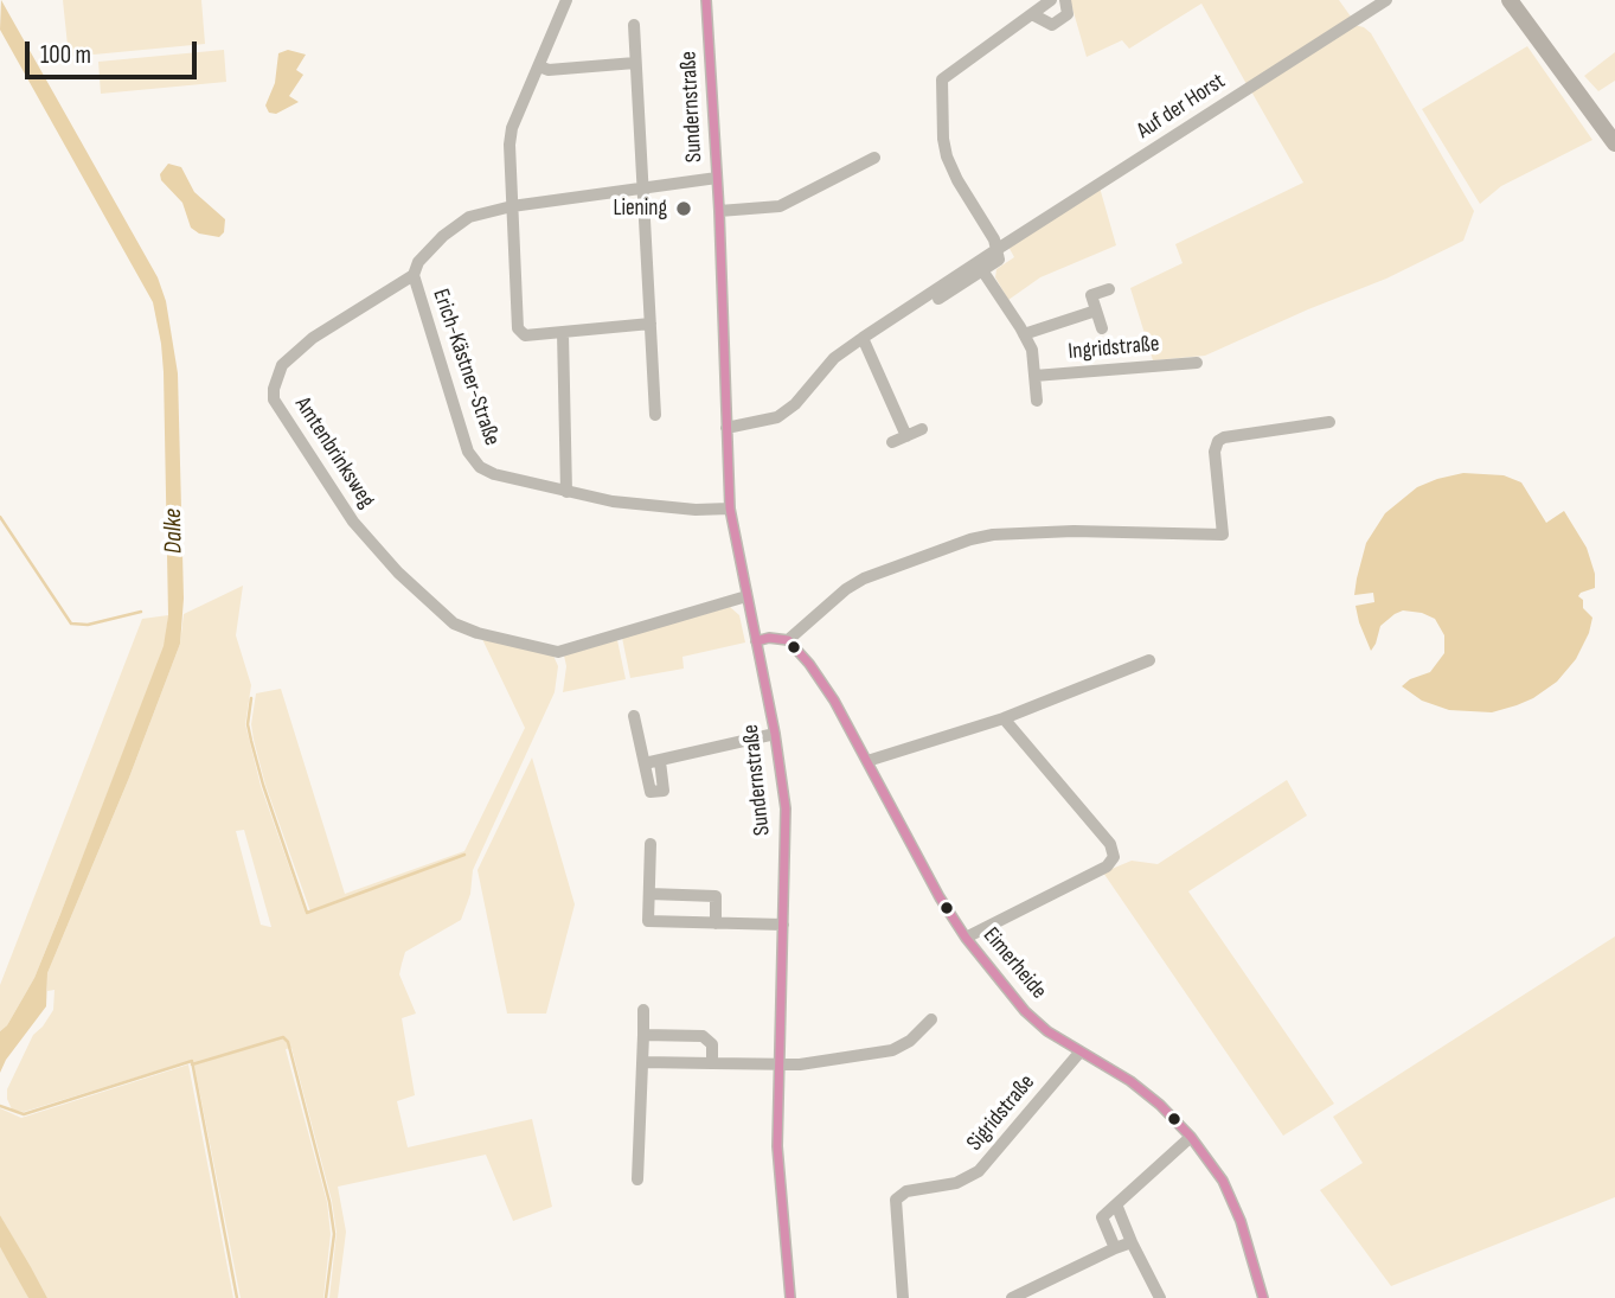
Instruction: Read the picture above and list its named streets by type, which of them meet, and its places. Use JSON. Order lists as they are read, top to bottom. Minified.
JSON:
{"streets":{"street":["Sundernstraße","Auf der Horst","Ingridstraße","Erich-Kästner-Straße","Amtenbrinksweg","Eimerheide","Sigridstraße"]},"crossings":[["Sundernstraße","Auf der Horst"],["Sundernstraße","Erich-Kästner-Straße"],["Sundernstraße","Amtenbrinksweg"],["Erich-Kästner-Straße","Amtenbrinksweg"],["Eimerheide","Sigridstraße"]],"water":["Dalke"],"places":["Liening"],"scale_bar":"100 m"}
